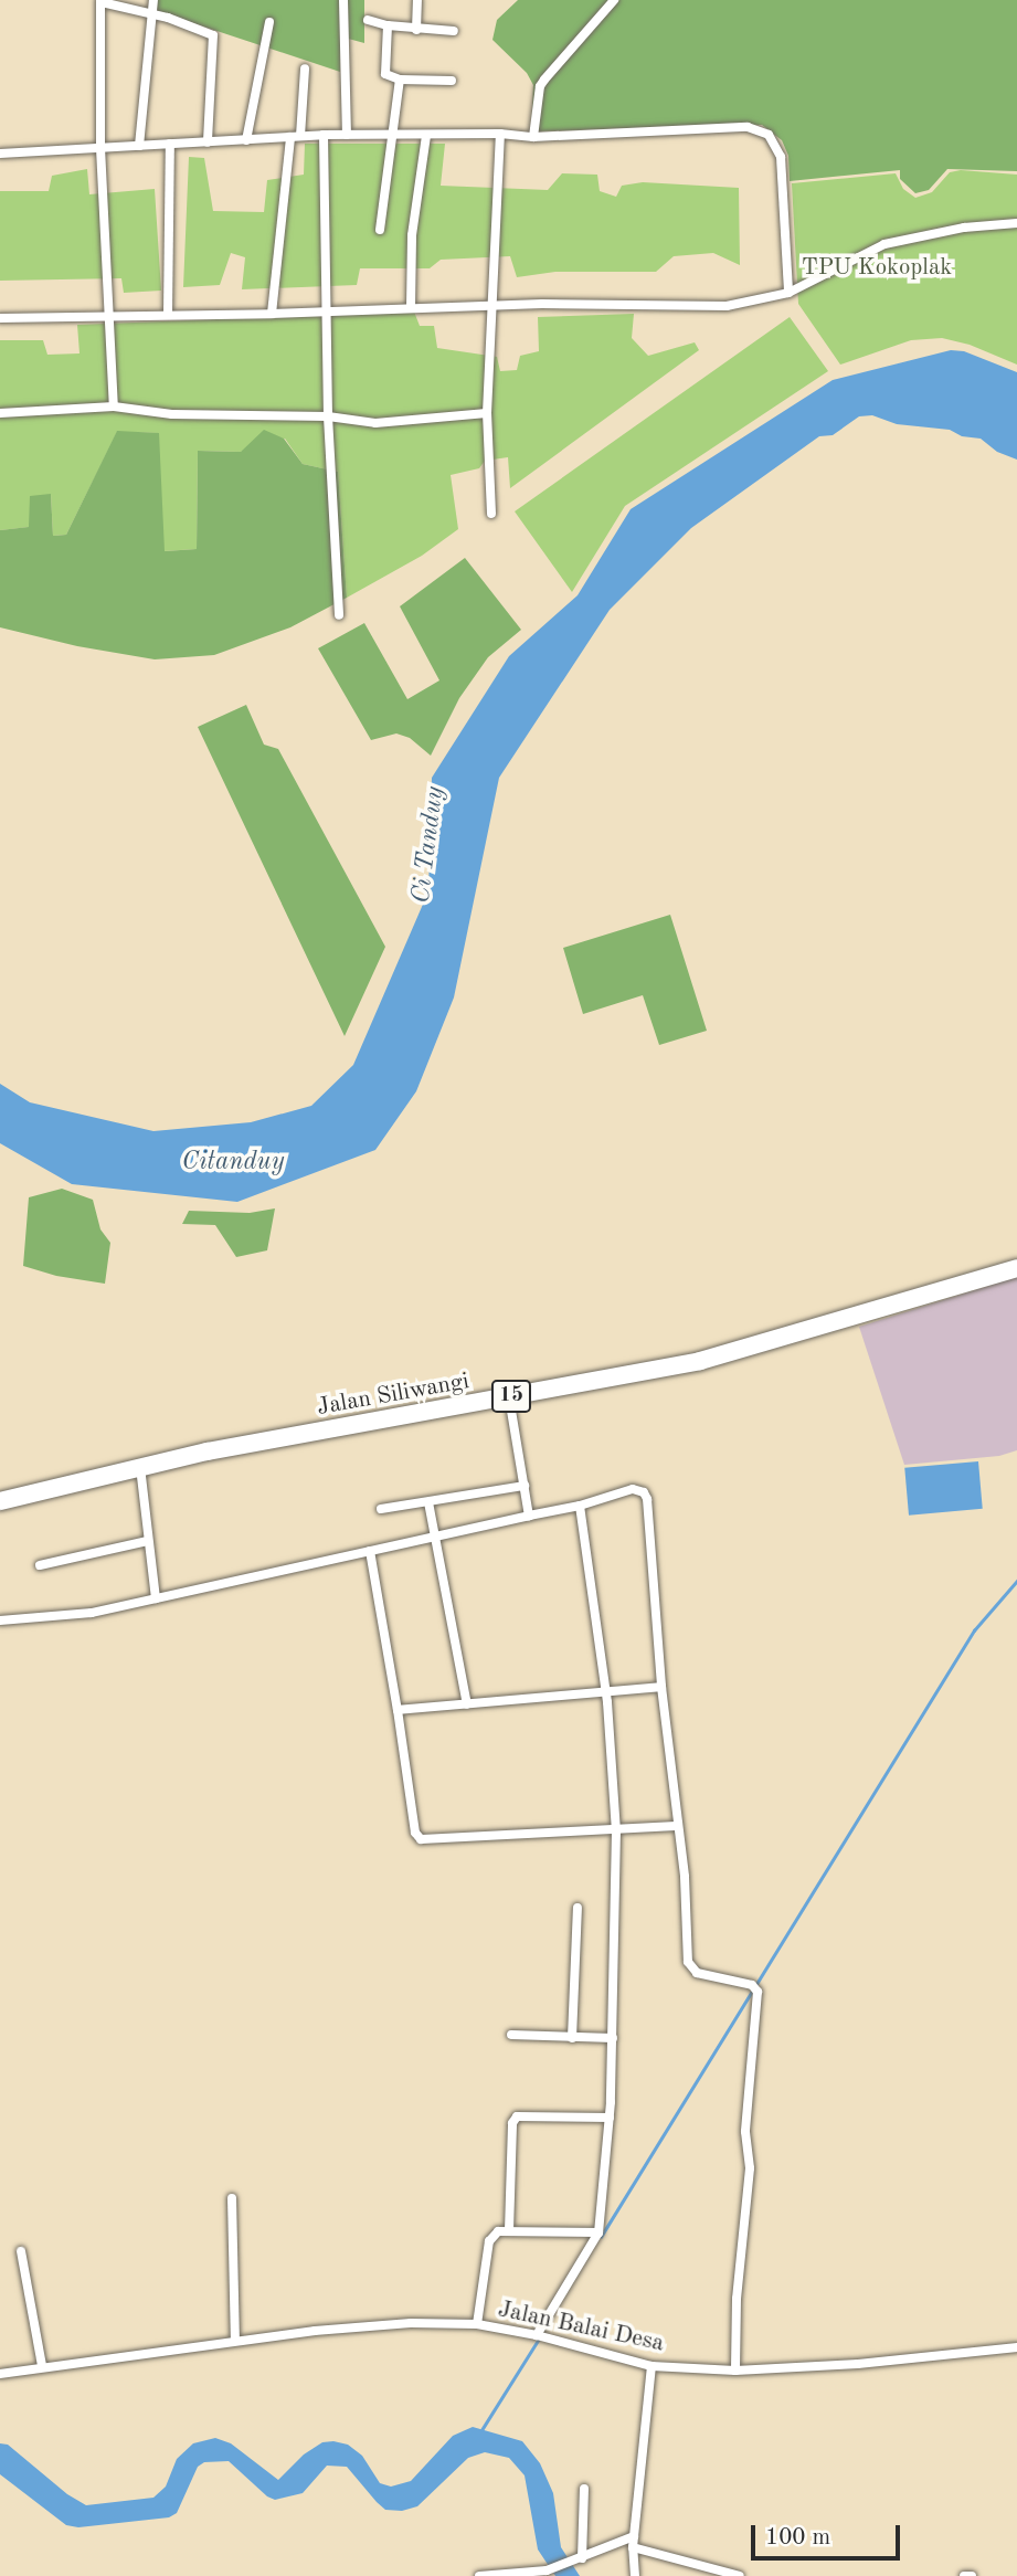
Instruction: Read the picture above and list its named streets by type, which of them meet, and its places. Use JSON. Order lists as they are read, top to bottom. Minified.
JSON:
{"streets":{"highway":["Jalan Siliwangi","15"],"street":["Jalan Balai Desa"]},"water":["Ci Tanduy","Citanduy"],"parks":["TPU Kokoplak"],"scale_bar":"100 m"}
